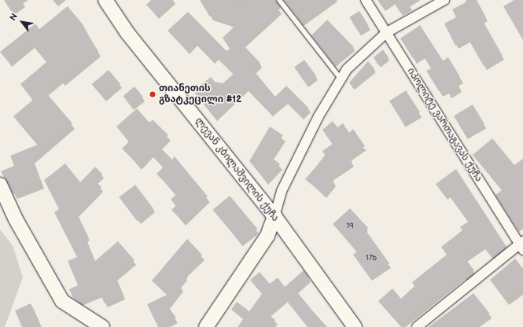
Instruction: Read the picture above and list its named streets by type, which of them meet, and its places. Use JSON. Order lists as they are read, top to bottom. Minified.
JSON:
{"streets":{"main road":["ლევან კბილაშვილის ქუჩა"],"street":["იპოლიტე ვართაგავას ქუჩა"]},"places":["თიანეთის გზატკეცილი #12"],"house_numbers":["19","17b"],"north":"top left"}
